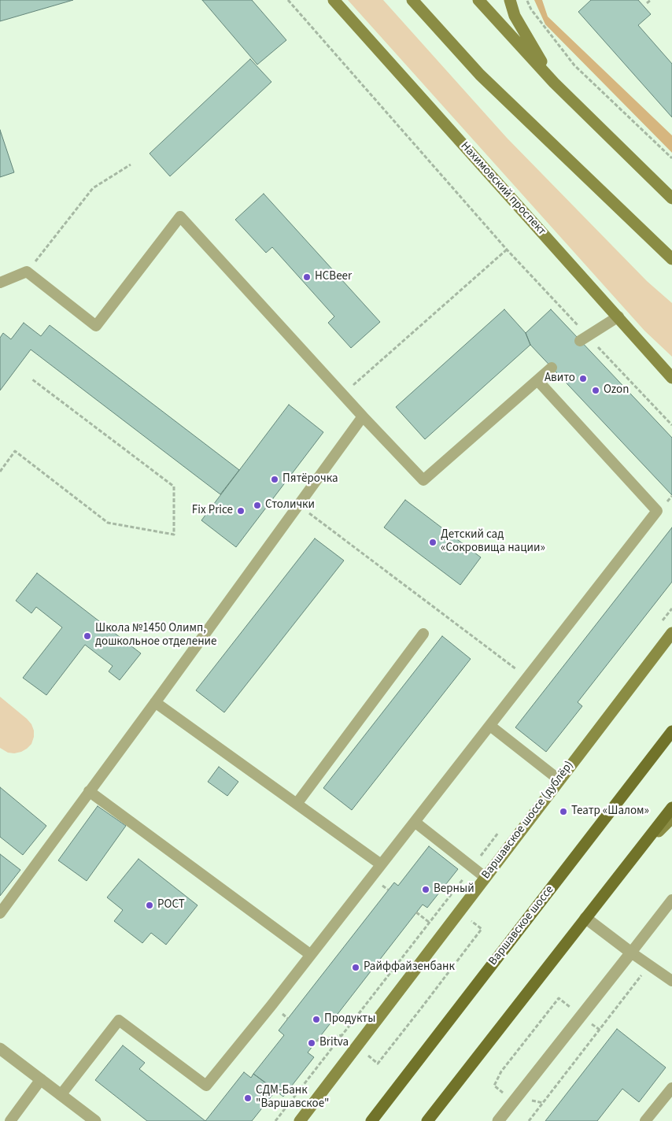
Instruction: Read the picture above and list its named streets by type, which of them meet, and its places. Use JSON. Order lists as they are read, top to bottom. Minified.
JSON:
{"streets":{"main road":["Варшавское шоссе"],"street":["Нахимовский проспект","Варшавское шоссе (дублёр)"]},"places":["HCBeer","Авито","Ozon","Пятёрочка","Столички","Fix Price","Детский сад «Сокровища нации»","Школа №1450 Олимп, дошкольное отделение","Театр «Шалом»","Верный","РОСТ","Райффайзенбанк","Продукты","Britva","СДМ-Банк \"Варшавское\""]}
